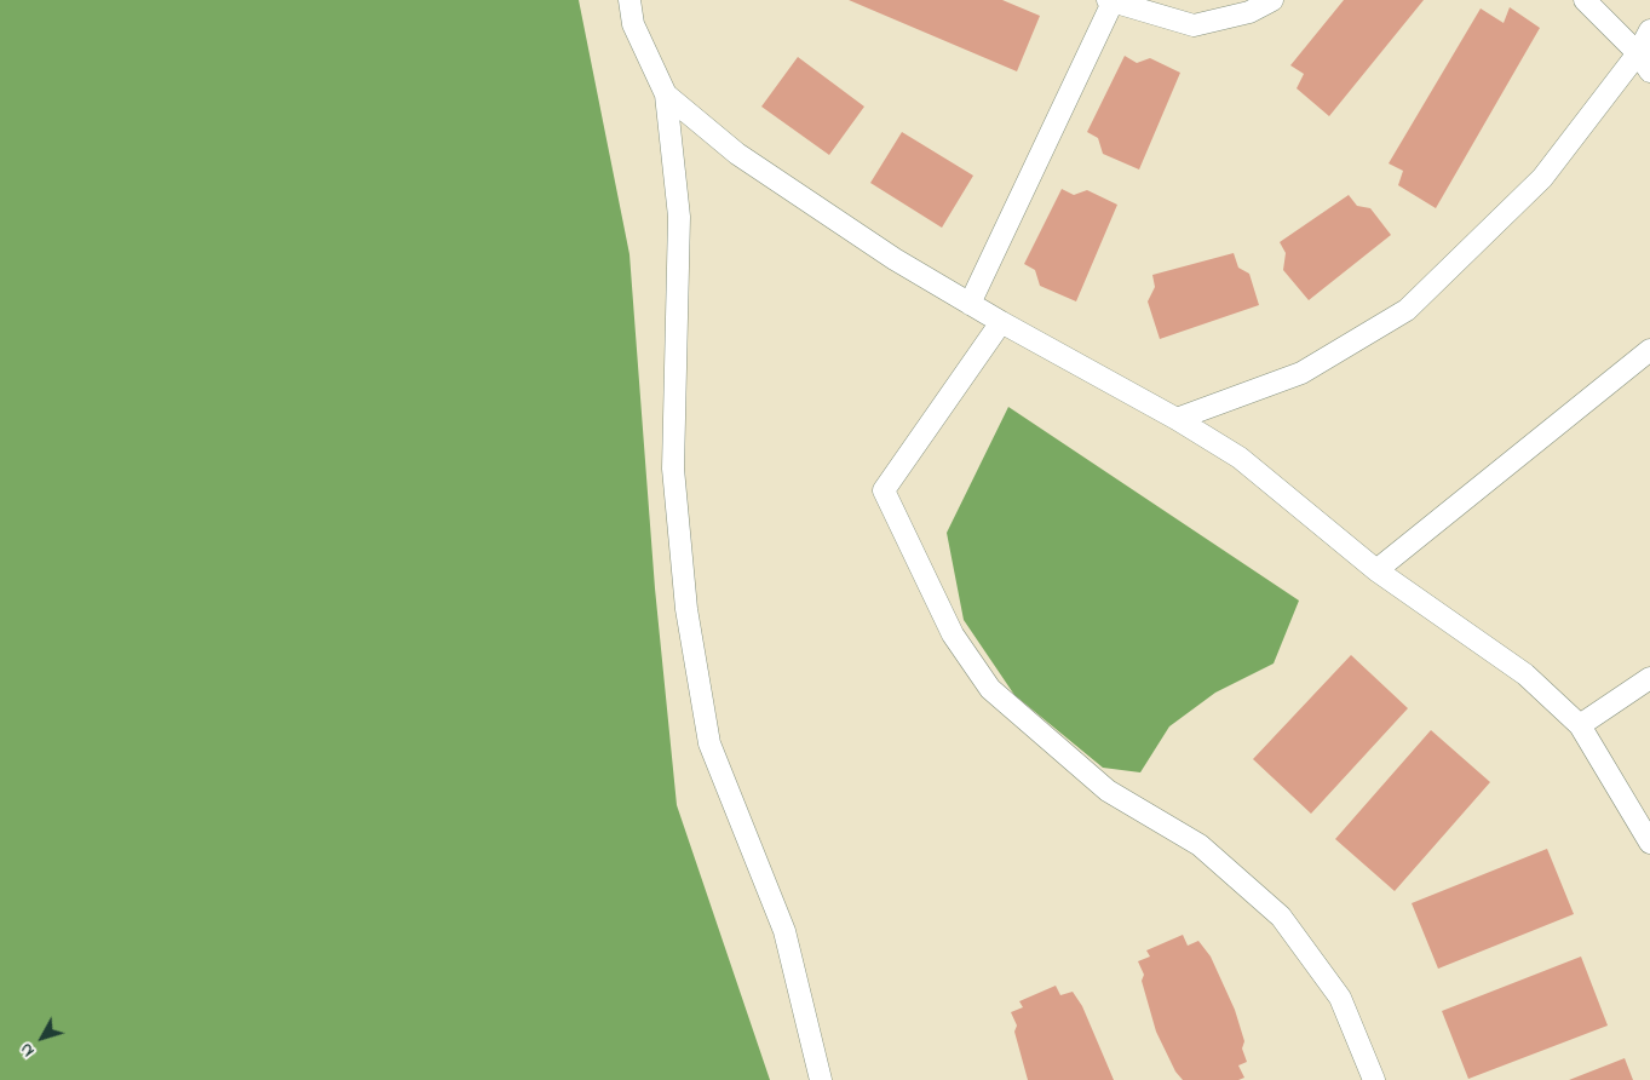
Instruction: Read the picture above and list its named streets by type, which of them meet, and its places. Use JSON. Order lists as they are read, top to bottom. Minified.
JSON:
{"north":"bottom left"}
